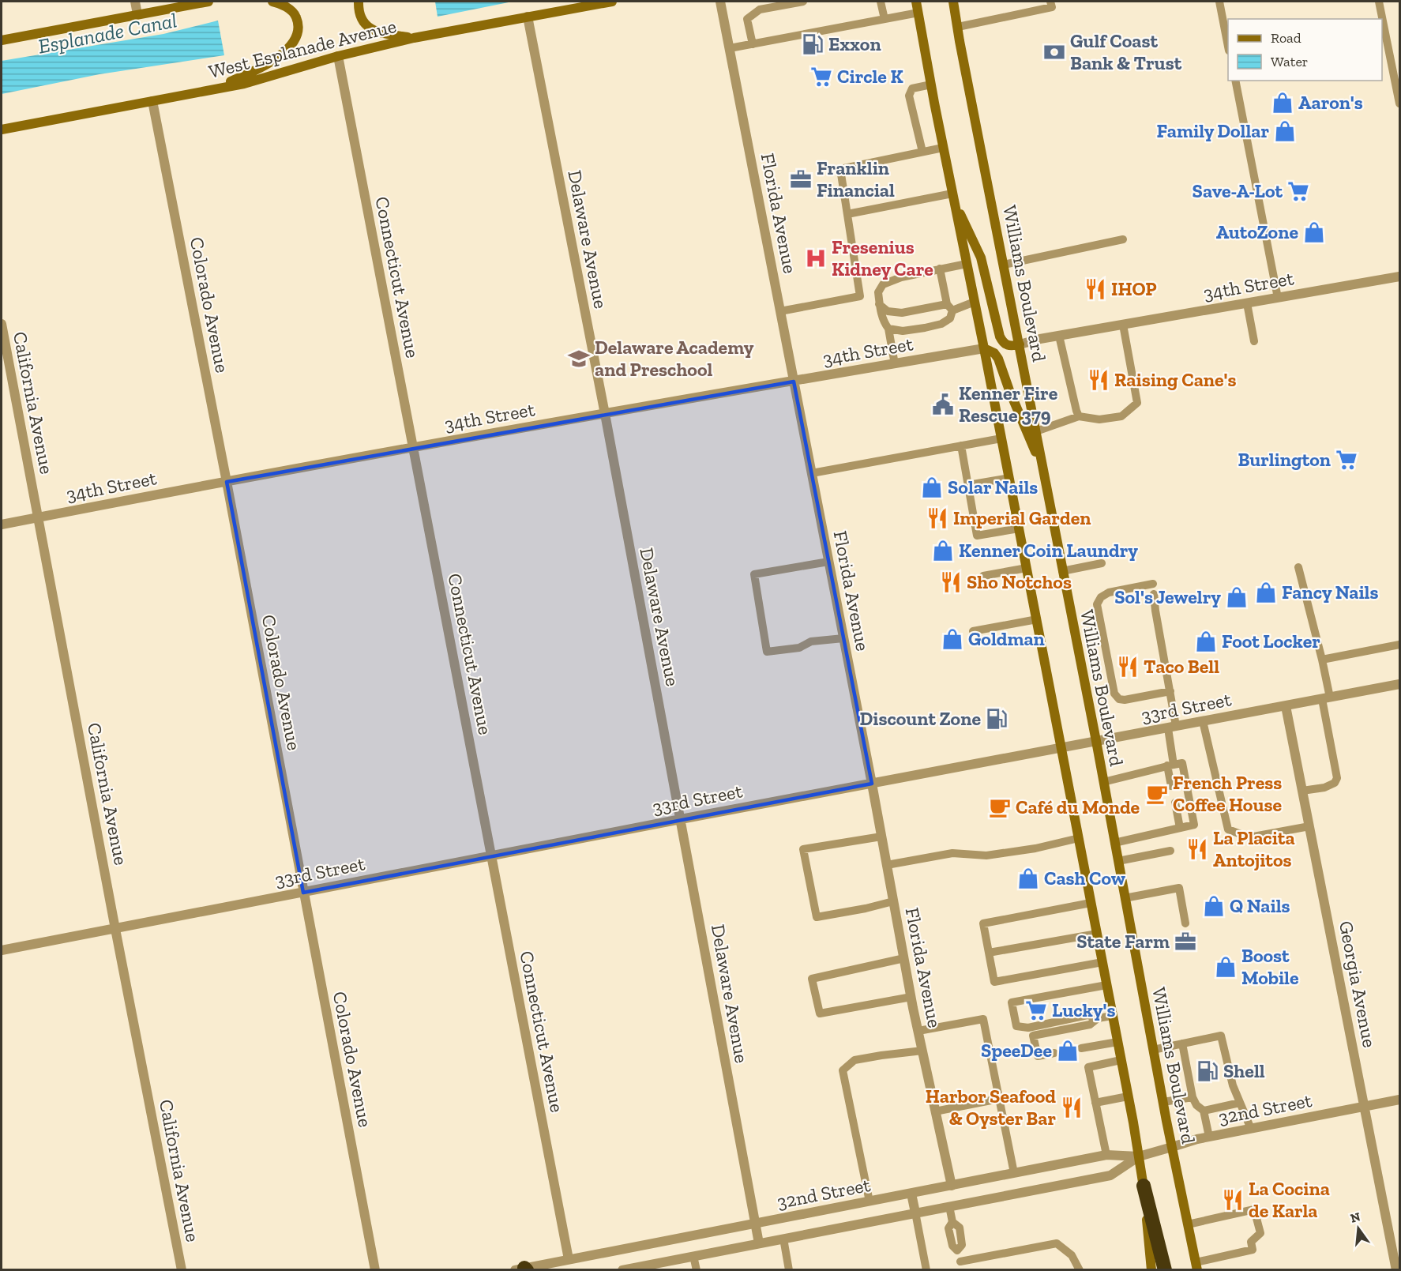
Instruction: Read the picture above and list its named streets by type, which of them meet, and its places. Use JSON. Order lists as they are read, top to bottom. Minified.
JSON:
{"streets":{"main road":["West Esplanade Avenue","Williams Boulevard"],"street":["Florida Avenue","Delaware Avenue","Connecticut Avenue","34th Street","Colorado Avenue","California Avenue","33rd Street","Georgia Avenue","32nd Street"]},"crossings":[["West Esplanade Avenue","Delaware Avenue"],["West Esplanade Avenue","Connecticut Avenue"],["West Esplanade Avenue","Colorado Avenue"],["Florida Avenue","34th Street"],["Florida Avenue","33rd Street"],["Florida Avenue","32nd Street"],["Delaware Avenue","34th Street"],["Delaware Avenue","33rd Street"],["Delaware Avenue","32nd Street"],["Connecticut Avenue","34th Street"],["Connecticut Avenue","33rd Street"],["Connecticut Avenue","32nd Street"],["Williams Boulevard","34th Street"],["Williams Boulevard","33rd Street"],["Williams Boulevard","32nd Street"],["34th Street","Colorado Avenue"],["34th Street","California Avenue"],["Colorado Avenue","33rd Street"],["California Avenue","33rd Street"],["33rd Street","Georgia Avenue"],["Georgia Avenue","32nd Street"]],"water":["Esplanade Canal"],"places":{"fuel station":["Exxon","Discount Zone","Shell"],"bank":["Gulf Coast Bank & Trust"],"supermarket":["Circle K","Save-A-Lot","Burlington","Lucky's"],"shop":["Aaron's","Family Dollar","AutoZone","Solar Nails","Kenner Coin Laundry","Fancy Nails","Sol's Jewelry","Goldman","Foot Locker","Cash Cow","Q Nails","Boost Mobile","SpeeDee"],"office":["Franklin Financial","State Farm"],"hospital":["Fresenius Kidney Care"],"restaurant":["IHOP","Raising Cane's","Imperial Garden","Sho Notchos","Taco Bell","La Placita Antojitos","Harbor Seafood & Oyster Bar","La Cocina de Karla"],"school or university":["Delaware Academy and Preschool"],"public building":["Kenner Fire Rescue 379"],"cafe":["French Press Coffee House","Café du Monde"]},"legend":["Road","Water"],"north":"top"}
